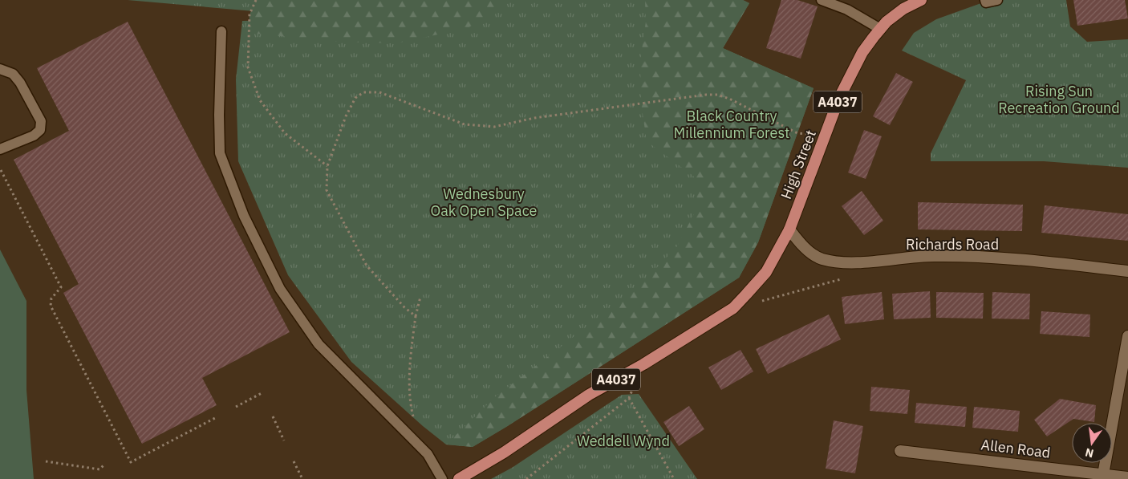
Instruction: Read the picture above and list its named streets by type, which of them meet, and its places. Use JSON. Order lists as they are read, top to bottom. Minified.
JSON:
{"streets":{"main road":["A4037","High Street"],"street":["Richards Road","Allen Road"]},"crossings":[["A4037","High Street"],["High Street","Richards Road"]],"parks":["Rising Sun Recreation Ground","Black Country Millennium Forest","Wednesbury Oak Open Space","Weddell Wynd"],"north":"bottom"}
